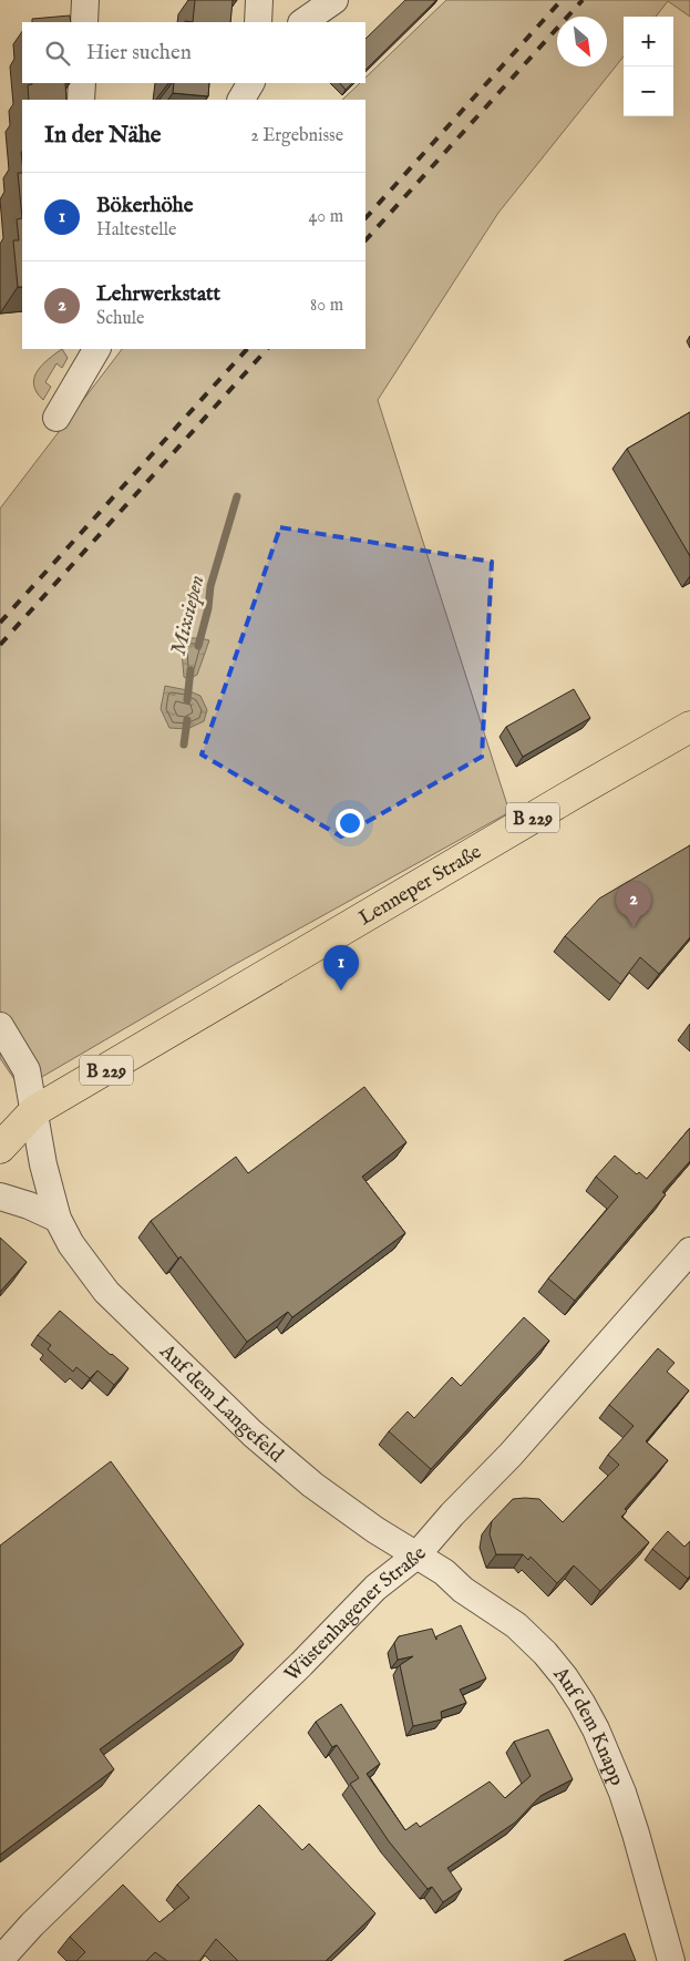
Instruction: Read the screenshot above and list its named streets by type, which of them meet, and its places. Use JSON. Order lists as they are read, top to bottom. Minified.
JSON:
{"streets":{"main road":["B 229","Lenneper Straße"],"street":["Auf dem Langefeld","Wüstenhagener Straße","Auf dem Knapp"]},"crossings":[["Lenneper Straße","Auf dem Langefeld"],["Auf dem Langefeld","Wüstenhagener Straße"],["Auf dem Langefeld","Auf dem Knapp"],["Wüstenhagener Straße","Auf dem Knapp"]],"water":["Mixsiepen"],"north":"bottom right","page":{"map_buttons":["+","−"],"search":"Hier suchen","heading":["In der Nähe","2 Ergebnisse"],"list":[{"mark":"1","name":"Bökerhöhe","note":"Haltestelle","value":"40 m"},{"mark":"2","name":"Lehrwerkstatt","note":"Schule","value":"80 m"}],"pins":["2","1"]}}
